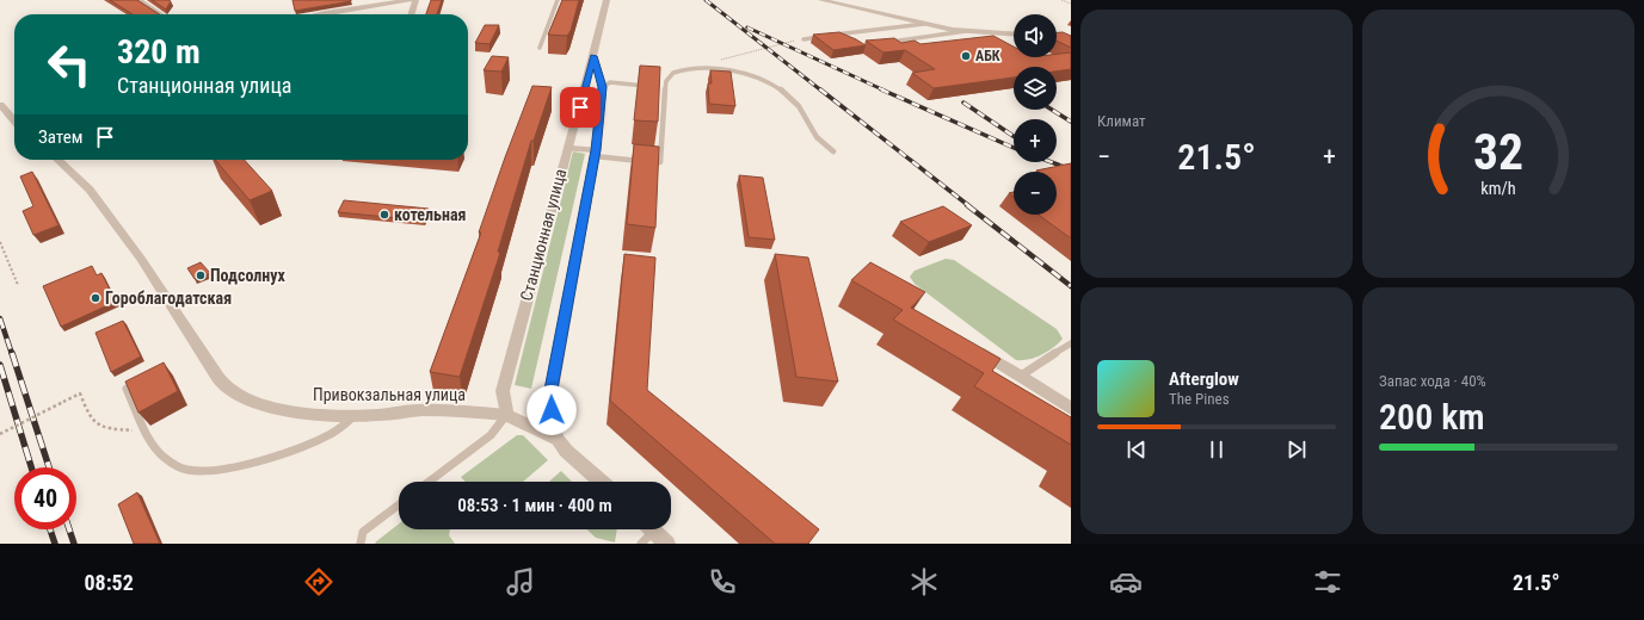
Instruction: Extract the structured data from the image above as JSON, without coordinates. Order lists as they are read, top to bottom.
{
  "streets": {
    "street": ["Станционная улица", "Привокзальная улица"]
  },
  "crossings": [
    ["Станционная улица", "Привокзальная улица"]
  ],
  "places": [
    "АБК",
    "котельная",
    "Подсолнух",
    "Гороблагодатская"
  ],
  "page": {
    "tile": [
      "Климат",
      ["Запас хода · 40%", "200 km"]
    ],
    "map_buttons": ["+", "−"],
    "turn": ["320 m", "Станционная улица"],
    "then": "Затем",
    "heat": ["−", "21.5°", "+"],
    "song": ["Afterglow", "The Pines"],
    "limit": "40",
    "trip": "08:53 · 1 мин · 400 m",
    "tabs": ["08:52", "21.5°"],
    "gauge": ["32", "km/h"]
  }
}
